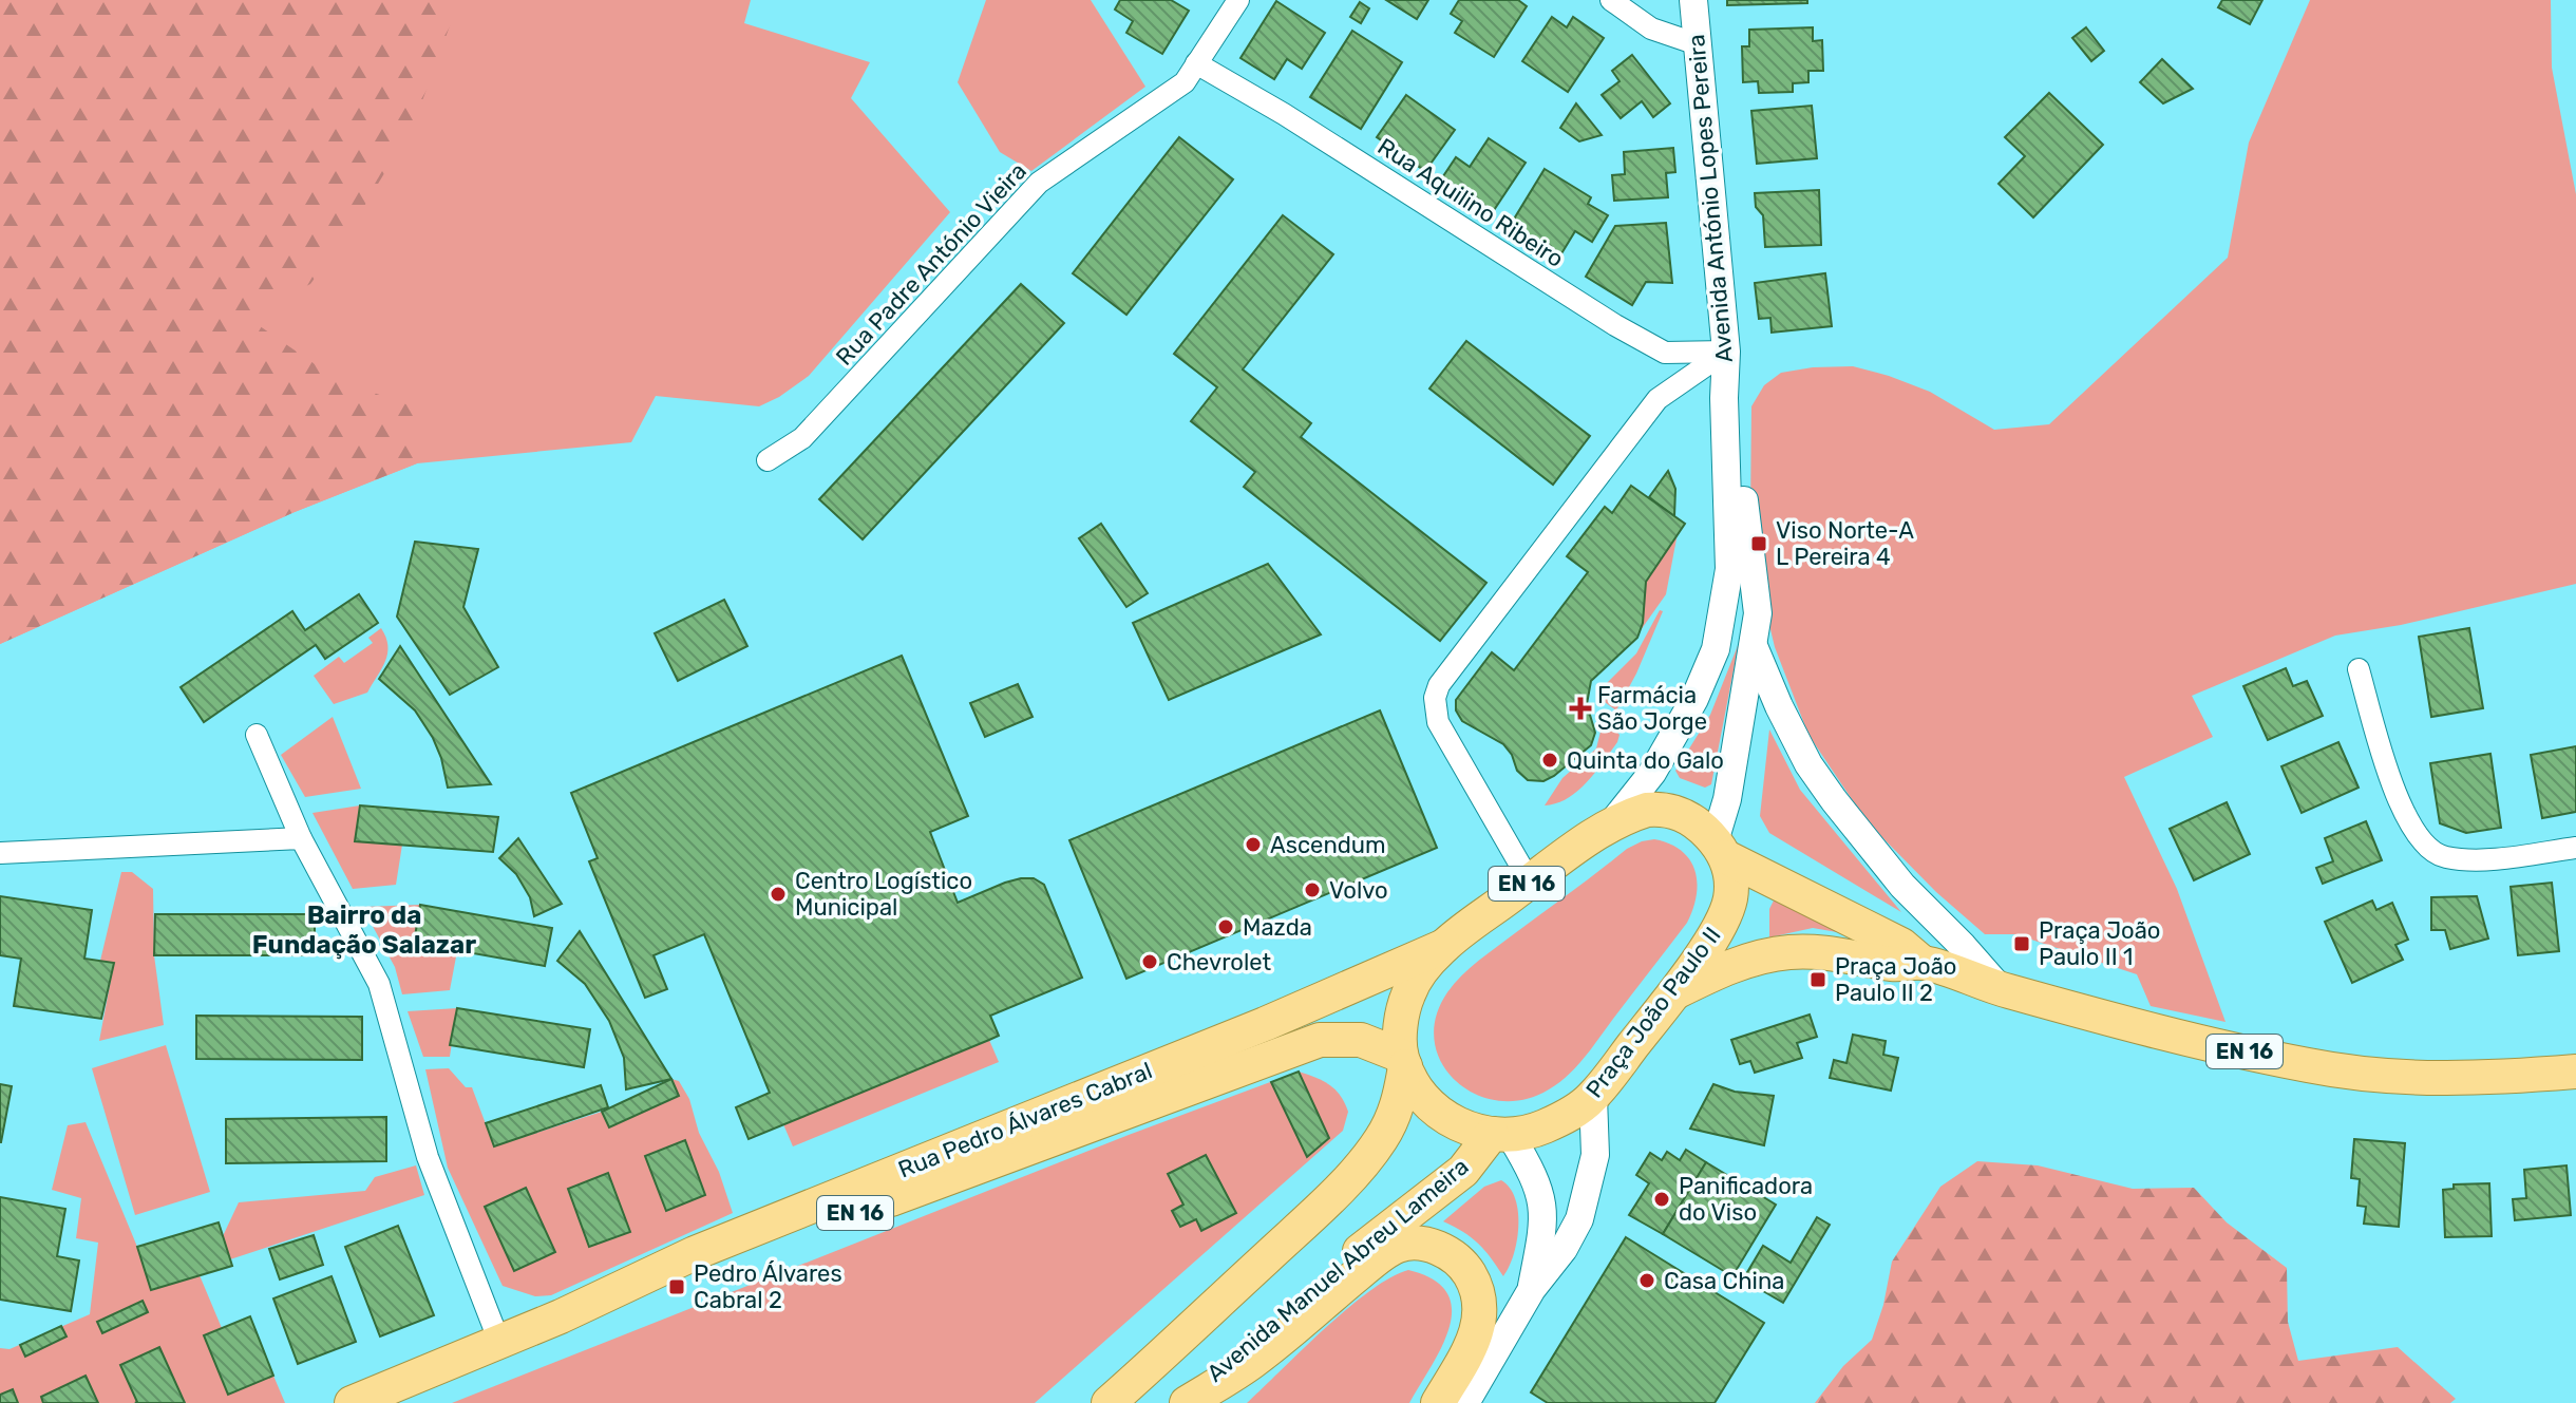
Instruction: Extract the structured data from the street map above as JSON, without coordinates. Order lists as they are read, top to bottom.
{
  "streets": {
    "main road": [
      "EN 16",
      "Praça João Paulo II",
      "Rua Pedro Álvares Cabral",
      "Avenida Manuel Abreu Lameira"
    ],
    "street": ["Avenida António Lopes Pereira", "Rua Aquilino Ribeiro", "Rua Padre António Vieira"]
  },
  "crossings": [
    ["Avenida António Lopes Pereira", "Rua Aquilino Ribeiro"],
    ["Avenida António Lopes Pereira", "EN 16"],
    ["Avenida António Lopes Pereira", "Praça João Paulo II"],
    ["Rua Aquilino Ribeiro", "Rua Padre António Vieira"],
    ["EN 16", "Praça João Paulo II"],
    ["EN 16", "Rua Pedro Álvares Cabral"],
    ["Praça João Paulo II", "Avenida Manuel Abreu Lameira"]
  ],
  "districts": ["Bairro da Fundação Salazar"],
  "places": {
    "transit": [
      "Viso Norte-A L Pereira 4",
      "Praça João Paulo II 1",
      "Praça João Paulo II 2",
      "Pedro Álvares Cabral 2"
    ],
    "health": ["Farmácia São Jorge"],
    "other": [
      "Quinta do Galo",
      "Ascendum",
      "Volvo",
      "Centro Logístico Municipal",
      "Mazda",
      "Chevrolet",
      "Panificadora do Viso",
      "Casa China"
    ]
  }
}
